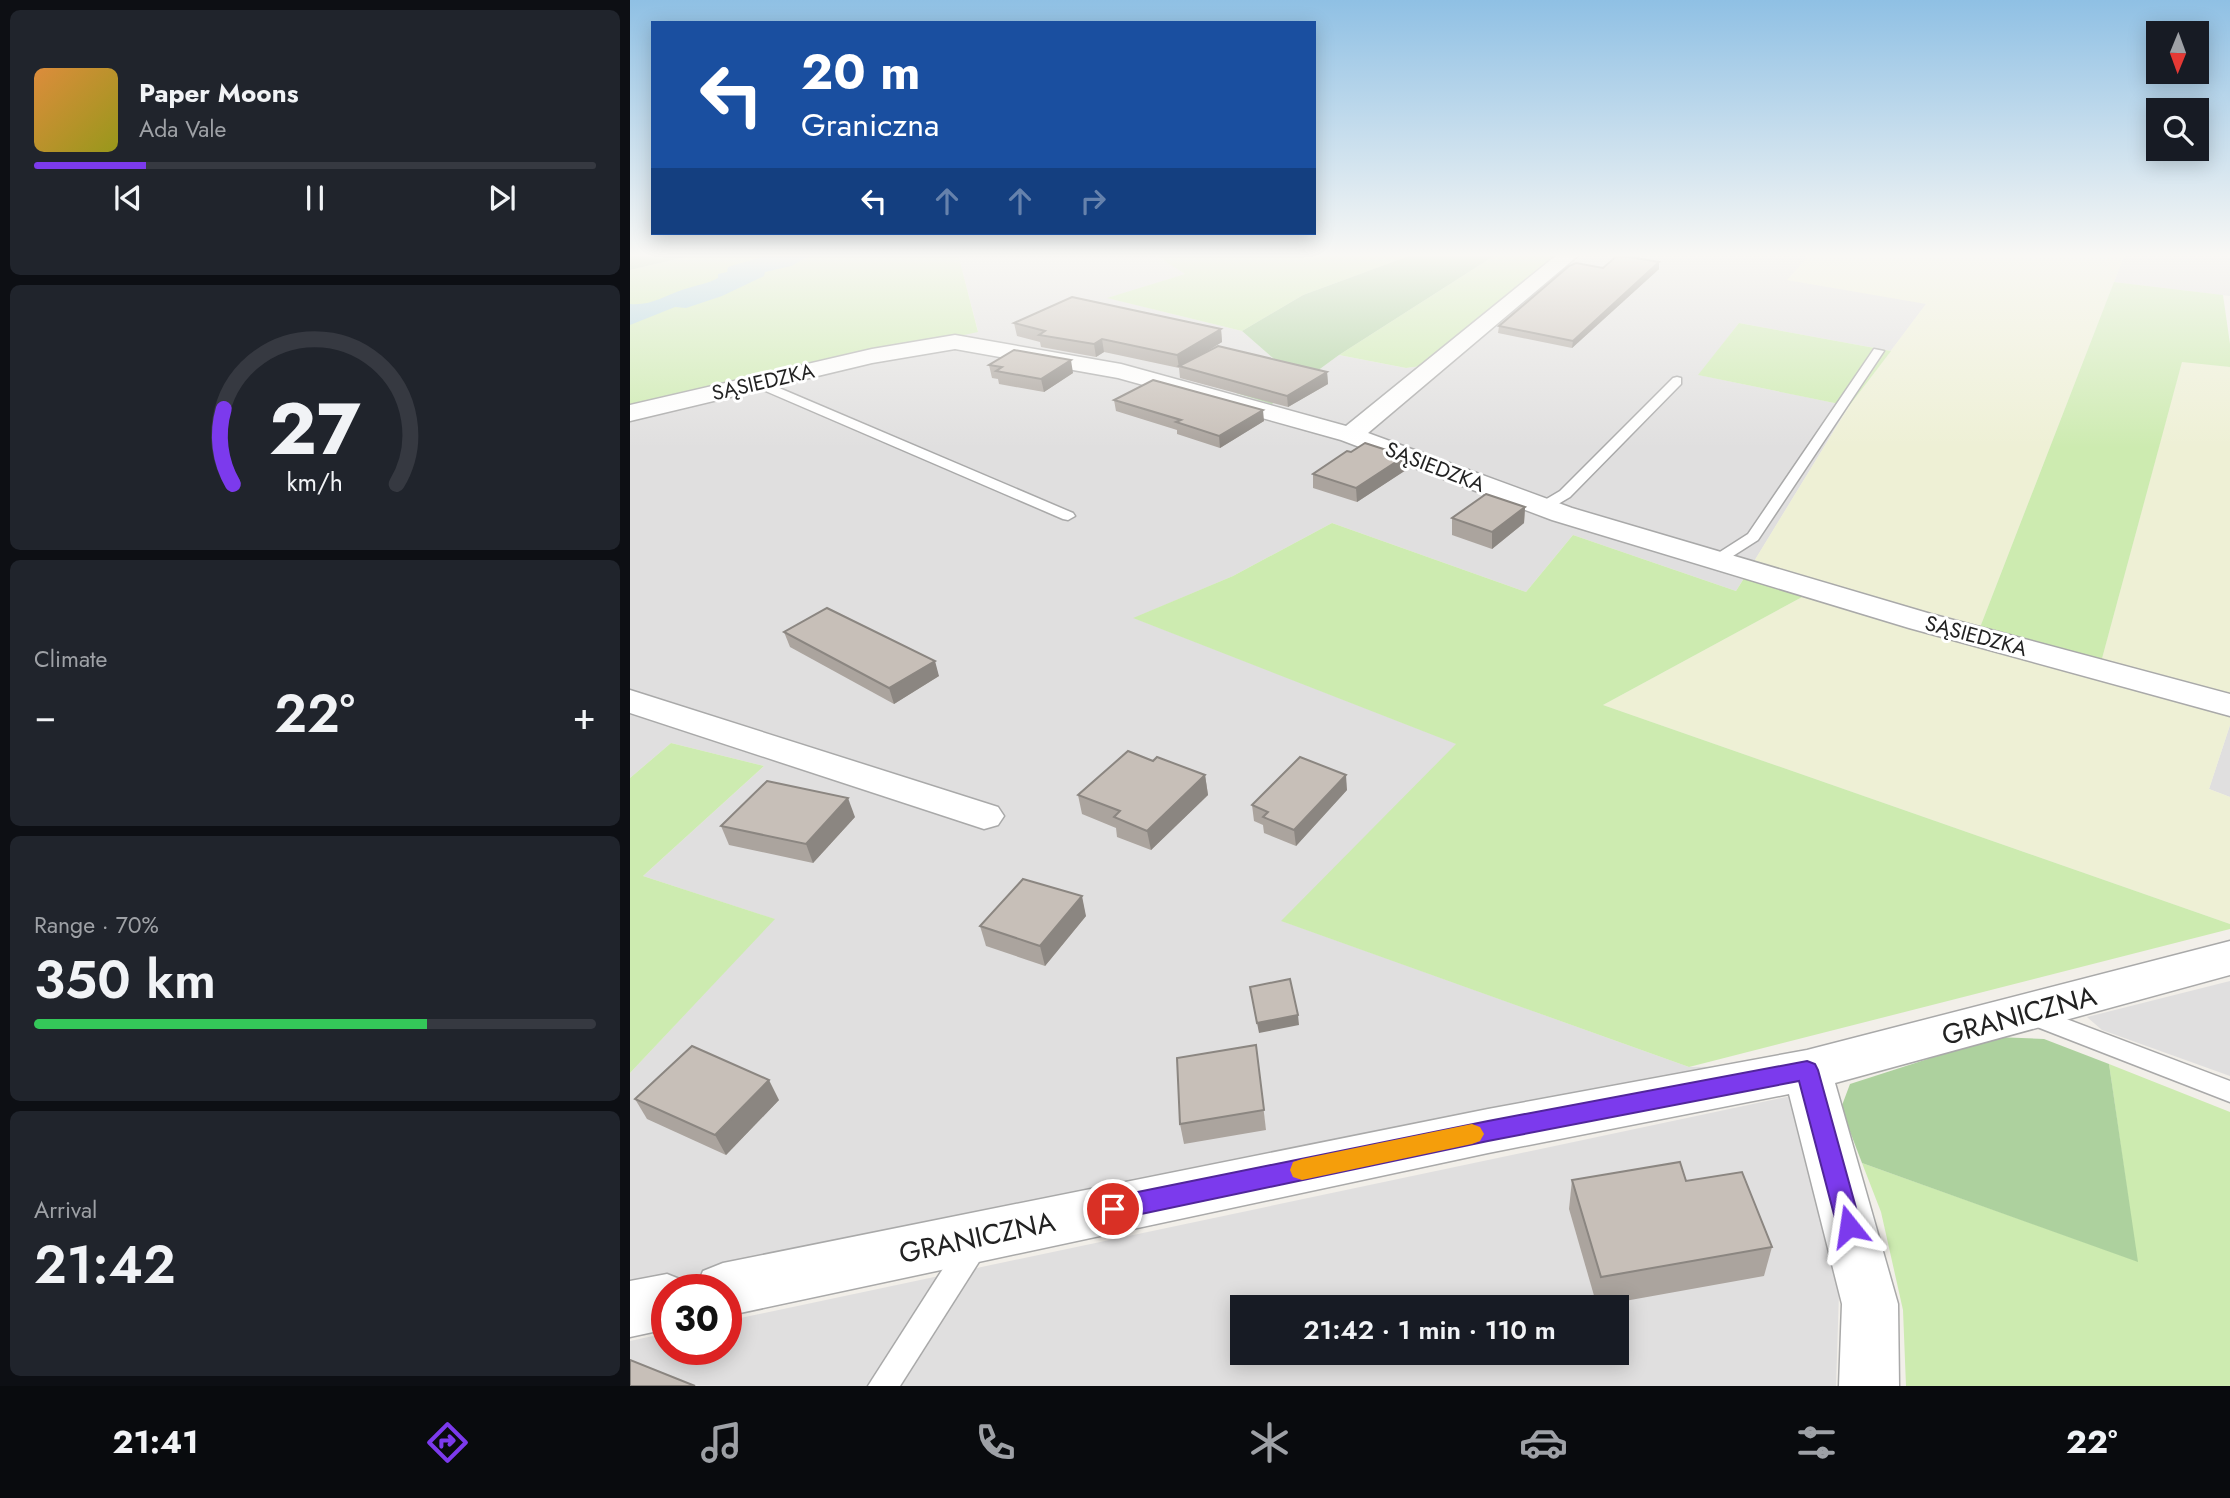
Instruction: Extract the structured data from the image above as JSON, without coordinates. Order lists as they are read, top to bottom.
{
  "streets": {
    "street": ["SĄSIEDZKA", "GRANICZNA"]
  },
  "north": "bottom",
  "page": {
    "turn": ["20 m", "Graniczna"],
    "song": ["Paper Moons", "Ada Vale"],
    "tile": [
      "Climate",
      ["Range · 70%", "350 km"],
      ["Arrival", "21:42"]
    ],
    "heat": ["−", "22°", "+"],
    "limit": "30",
    "trip": "21:42 · 1 min · 110 m",
    "tabs": ["21:41", "22°"],
    "gauge": ["27", "km/h"]
  }
}
